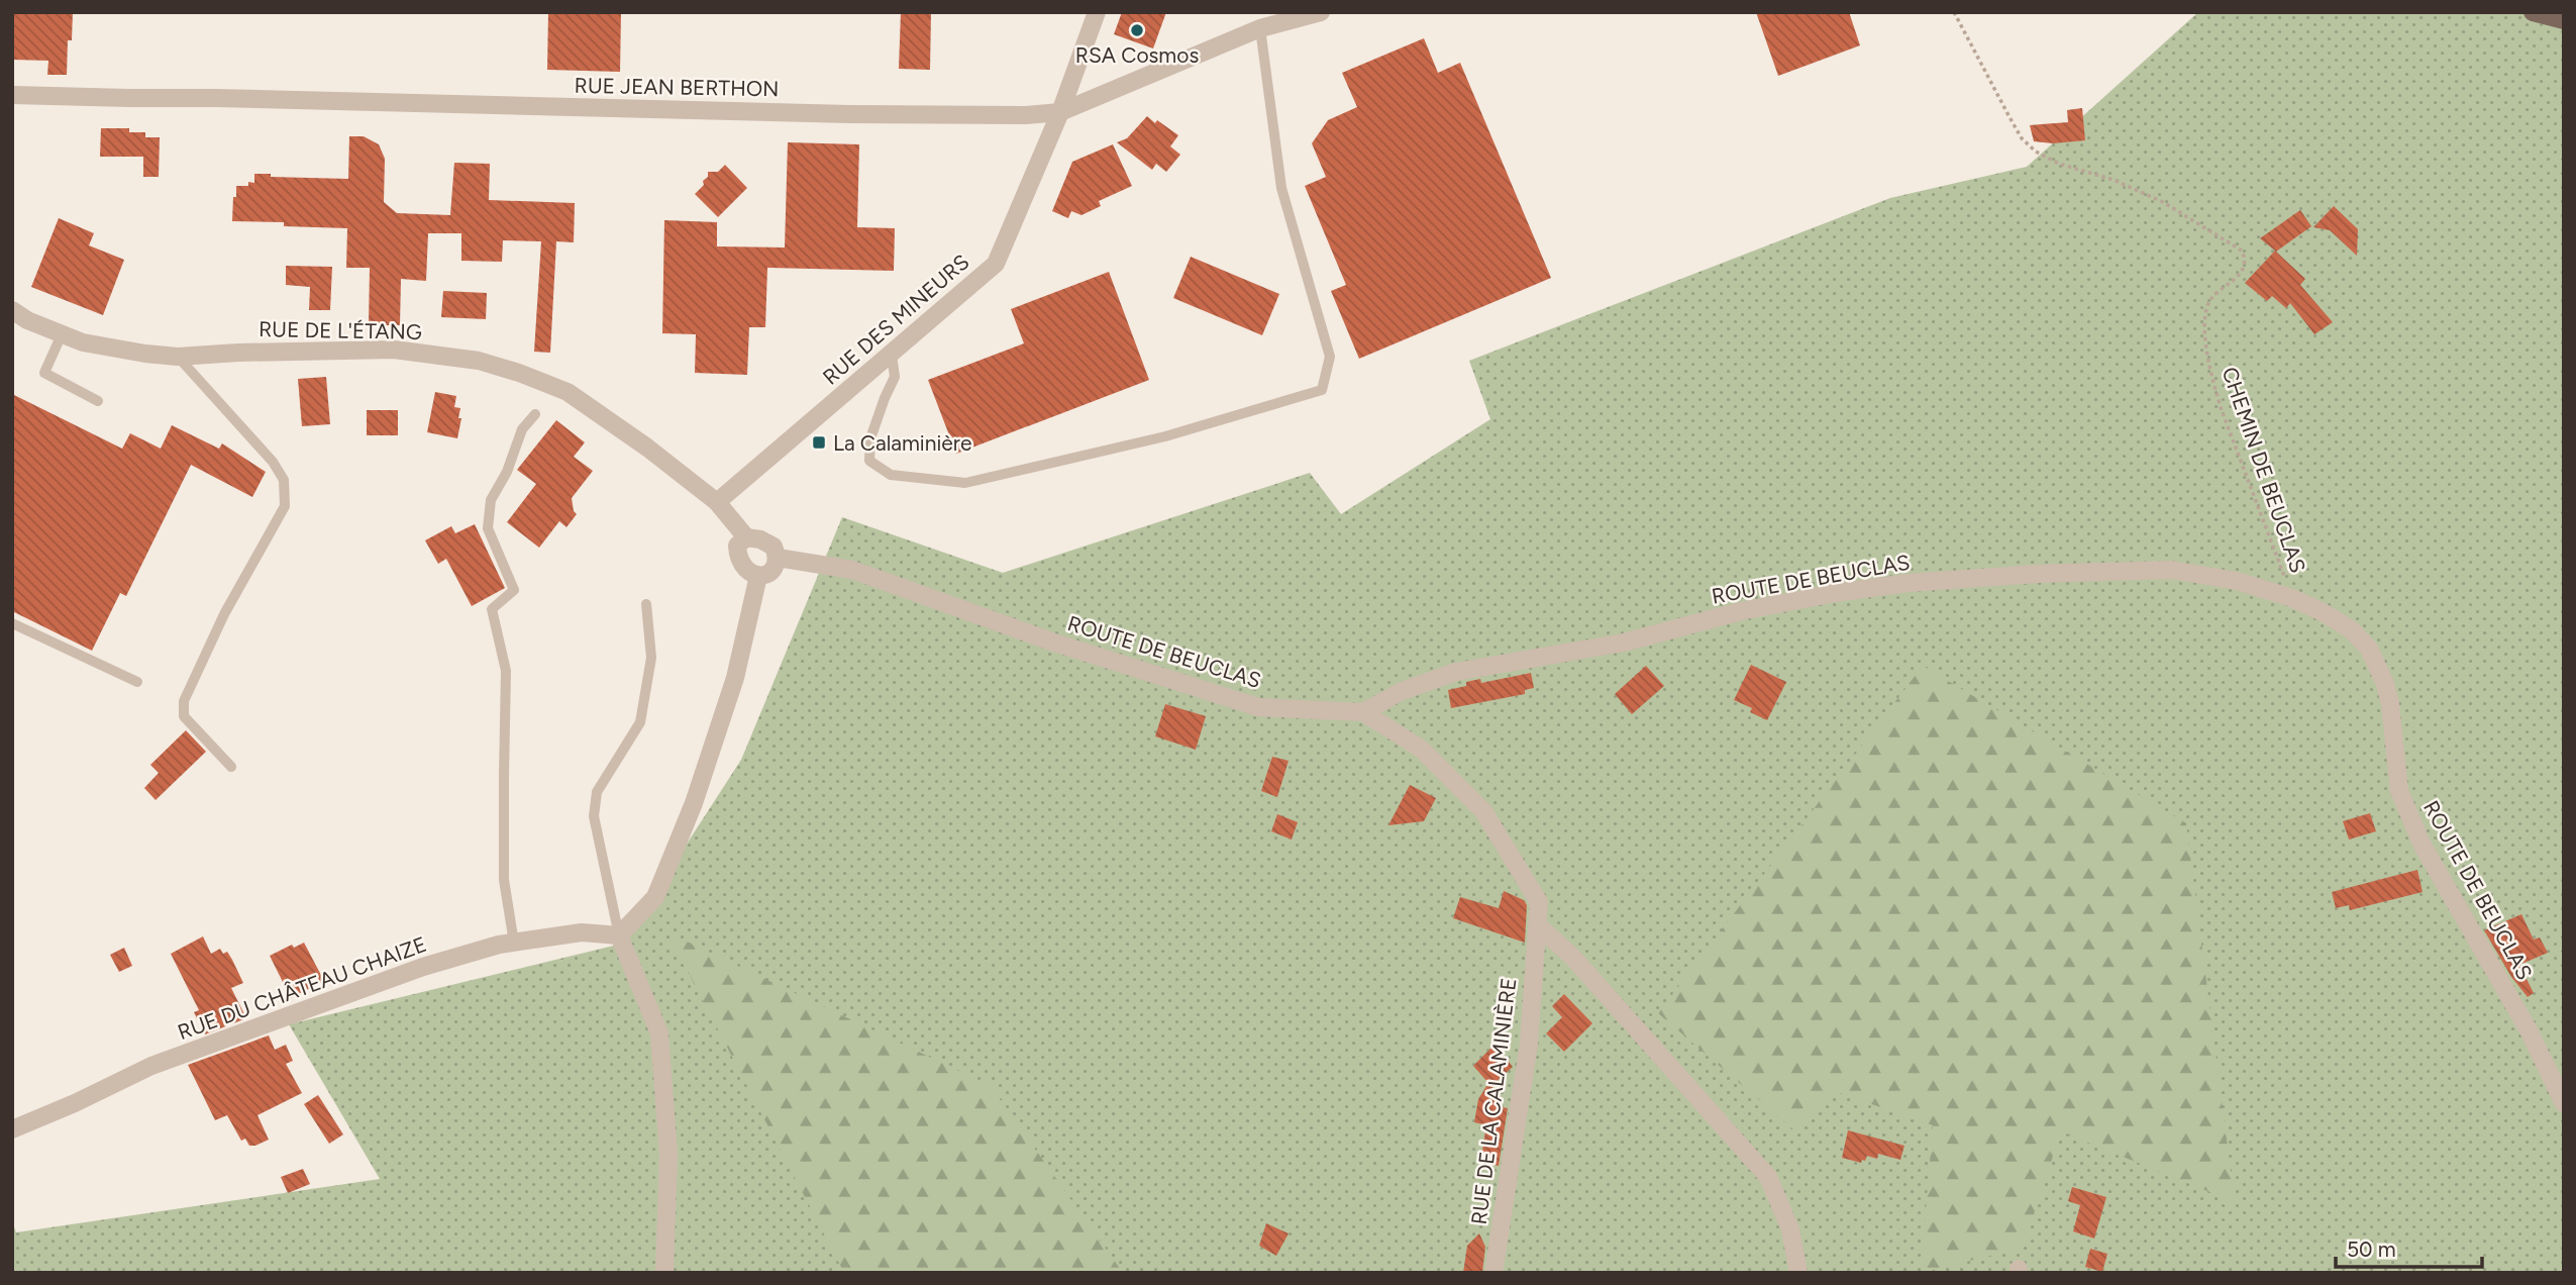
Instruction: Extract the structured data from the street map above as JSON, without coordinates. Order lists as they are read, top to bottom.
{
  "streets": {
    "street": [
      "RUE JEAN BERTHON",
      "RUE DES MINEURS",
      "RUE DE L'ÉTANG",
      "ROUTE DE BEUCLAS",
      "RUE DU CHÂTEAU CHAIZE",
      "RUE DE LA CALAMINIÈRE"
    ],
    "path": ["CHEMIN DE BEUCLAS"]
  },
  "crossings": [
    ["RUE JEAN BERTHON", "RUE DES MINEURS"],
    ["RUE DES MINEURS", "RUE DE L'ÉTANG"],
    ["RUE DE L'ÉTANG", "ROUTE DE BEUCLAS"],
    ["CHEMIN DE BEUCLAS", "ROUTE DE BEUCLAS"],
    ["ROUTE DE BEUCLAS", "RUE DE LA CALAMINIÈRE"]
  ],
  "places": {
    "other": ["RSA Cosmos"],
    "transit": ["La Calaminière"]
  },
  "scale_bar": "50 m"
}
